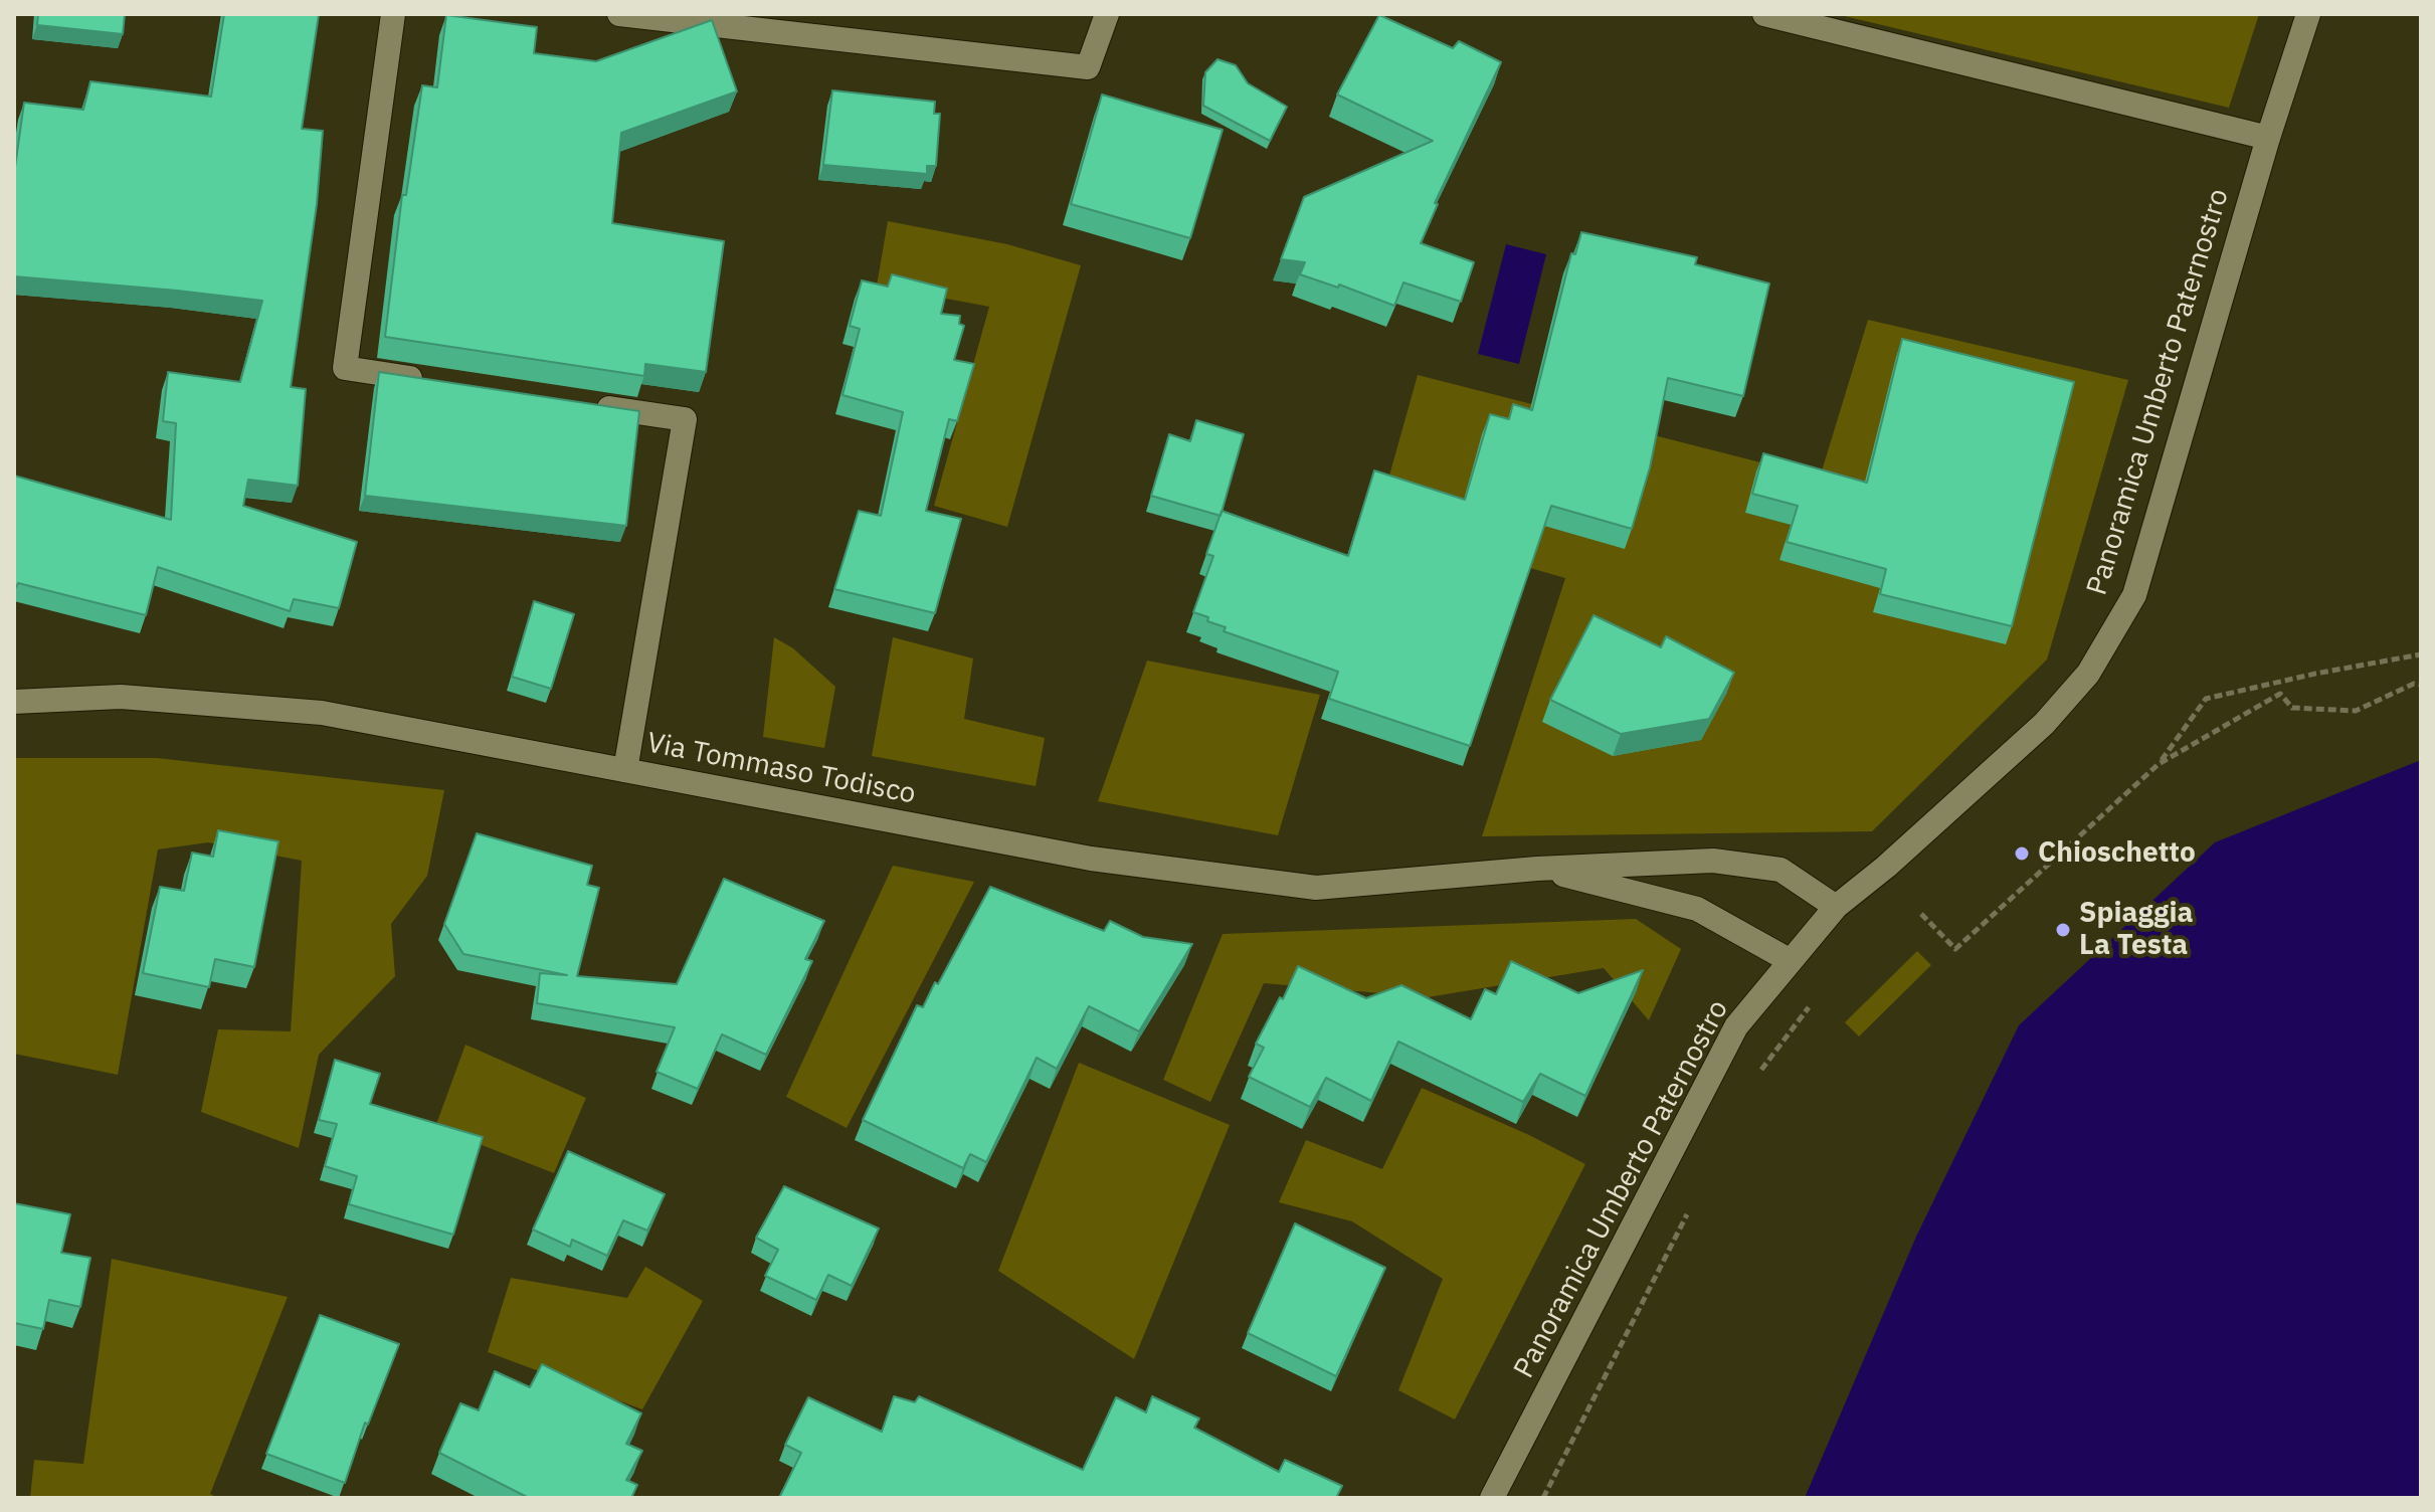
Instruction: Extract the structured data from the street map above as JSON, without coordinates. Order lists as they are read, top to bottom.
{
  "streets": {
    "street": ["Panoramica Umberto Paternostro", "Via Tommaso Todisco"]
  },
  "crossings": [
    ["Panoramica Umberto Paternostro", "Via Tommaso Todisco"]
  ],
  "places": ["Chioschetto", "Spiaggia La Testa"]
}
